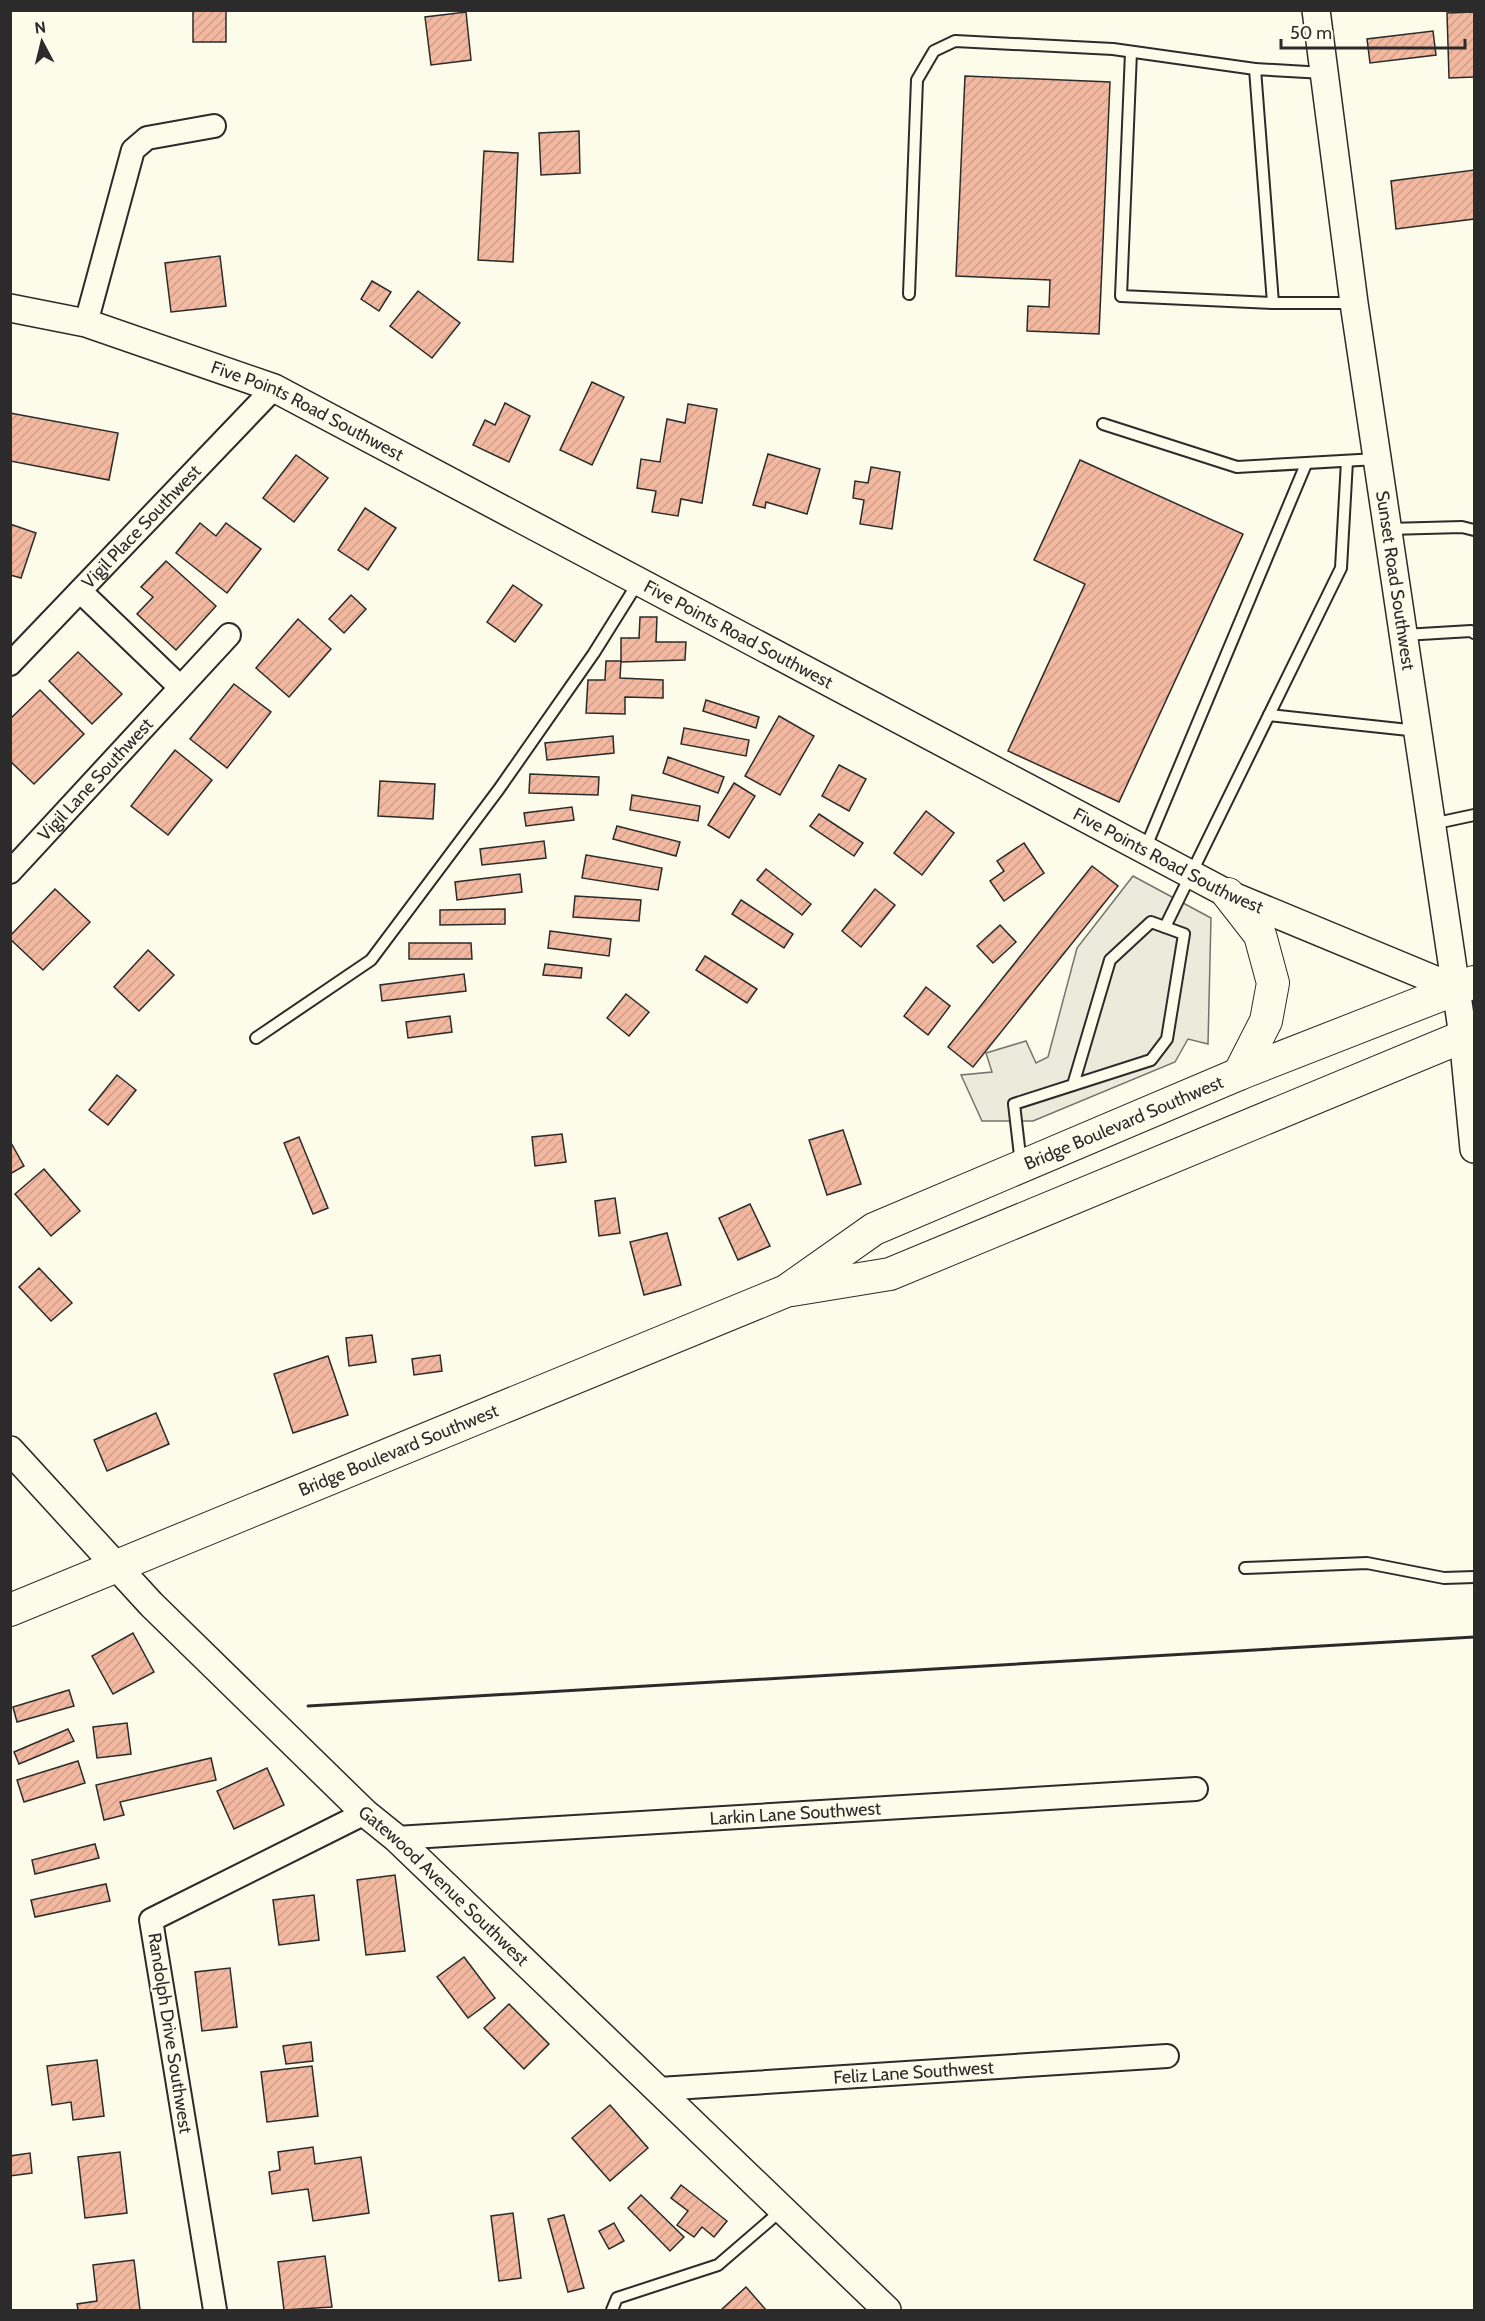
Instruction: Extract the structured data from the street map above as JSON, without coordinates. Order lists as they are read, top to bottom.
{
  "streets": {
    "main road": ["Bridge Boulevard Southwest"],
    "street": [
      "Five Points Road Southwest",
      "Vigil Place Southwest",
      "Sunset Road Southwest",
      "Vigil Lane Southwest",
      "Larkin Lane Southwest",
      "Gatewood Avenue Southwest",
      "Randolph Drive Southwest",
      "Feliz Lane Southwest"
    ]
  },
  "crossings": [
    ["Five Points Road Southwest", "Vigil Place Southwest"],
    ["Five Points Road Southwest", "Sunset Road Southwest"],
    ["Five Points Road Southwest", "Bridge Boulevard Southwest"],
    ["Sunset Road Southwest", "Bridge Boulevard Southwest"],
    ["Bridge Boulevard Southwest", "Gatewood Avenue Southwest"],
    ["Larkin Lane Southwest", "Gatewood Avenue Southwest"],
    ["Gatewood Avenue Southwest", "Randolph Drive Southwest"],
    ["Gatewood Avenue Southwest", "Feliz Lane Southwest"]
  ],
  "scale_bar": "50 m",
  "north": "top"
}
